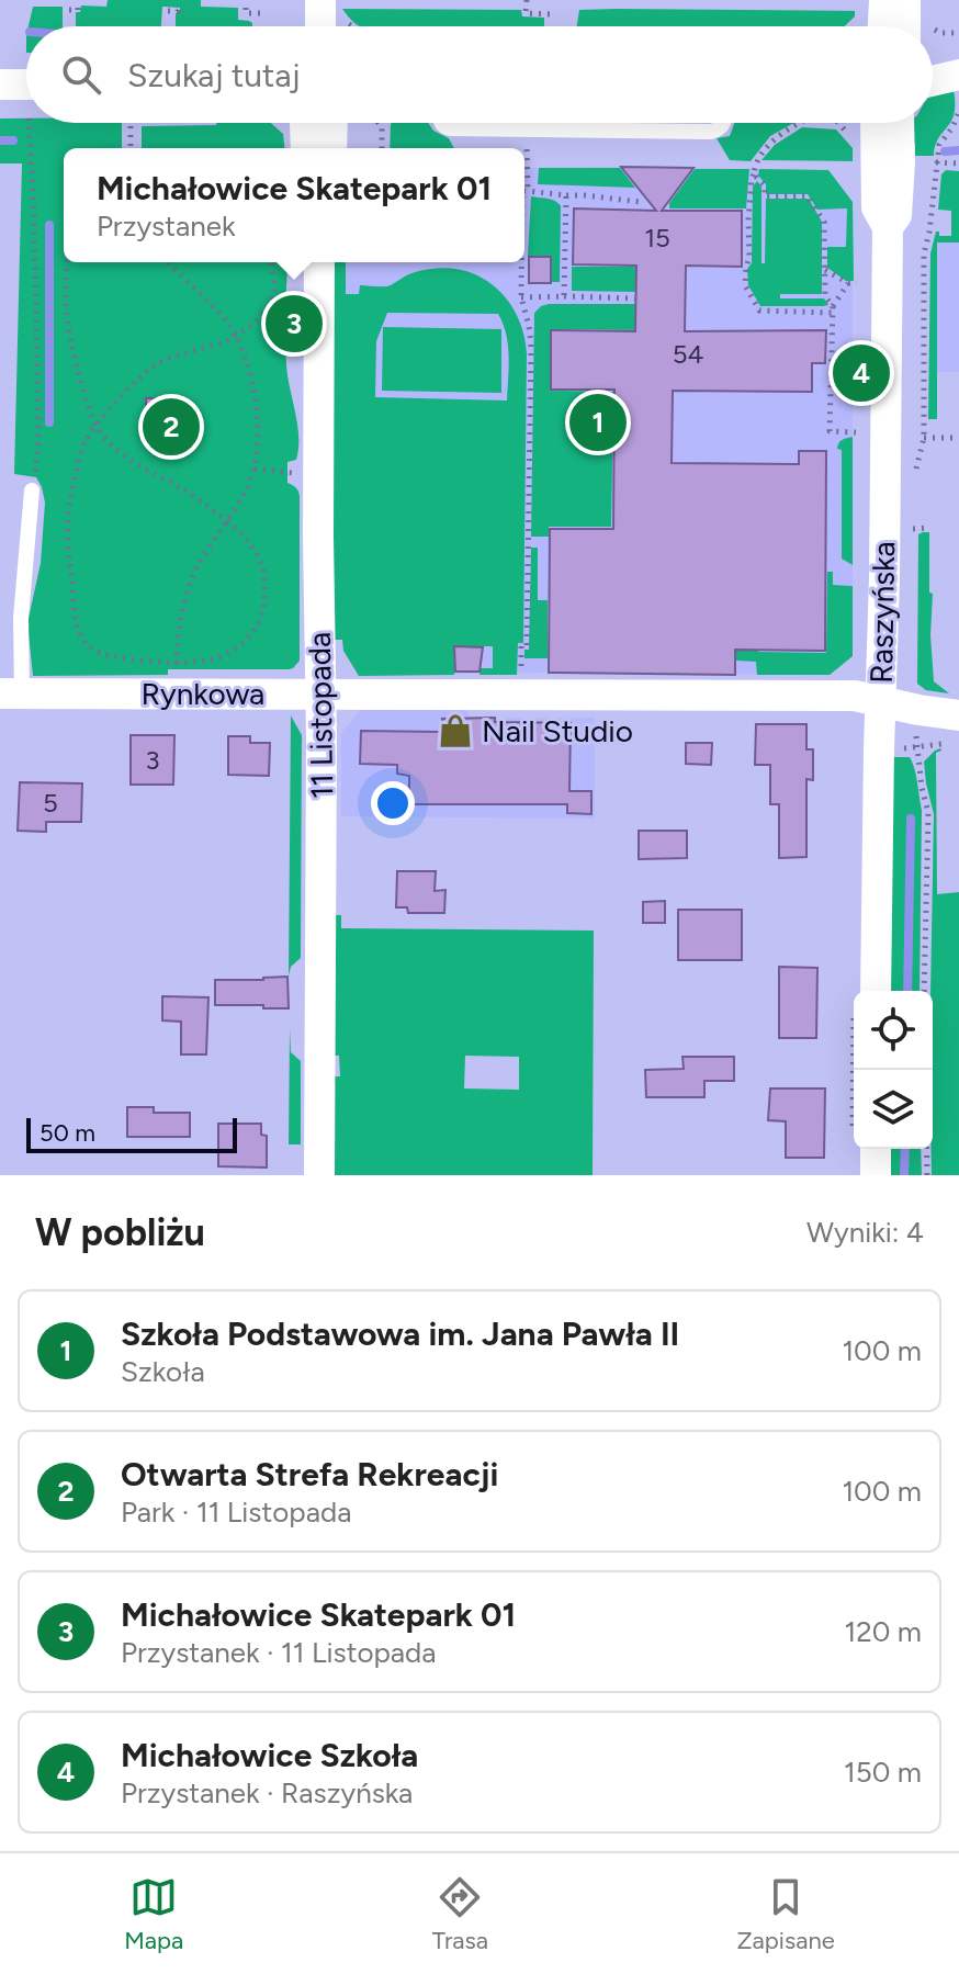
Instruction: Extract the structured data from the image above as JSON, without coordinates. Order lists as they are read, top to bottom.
{
  "streets": {
    "street": ["Raszyńska", "Rynkowa", "11 Listopada"]
  },
  "crossings": [
    ["Raszyńska", "Rynkowa"],
    ["Rynkowa", "11 Listopada"]
  ],
  "places": {
    "shop": ["Nail Studio"]
  },
  "house_numbers": [
    "15",
    "54",
    "3",
    "5"
  ],
  "scale_bar": "50 m",
  "page": {
    "search": "Szukaj tutaj",
    "popup": ["Michałowice Skatepark 01", "Przystanek"],
    "pins": [
      "3",
      "4",
      "1",
      "2"
    ],
    "scale": "50 m",
    "heading": ["W pobliżu", "Wyniki: 4"],
    "list": [
      {
        "mark": "1",
        "name": "Szkoła Podstawowa im. Jana Pawła II",
        "note": "Szkoła",
        "value": "100 m"
      },
      {
        "mark": "2",
        "name": "Otwarta Strefa Rekreacji",
        "note": "Park · 11 Listopada",
        "value": "100 m"
      },
      {
        "mark": "3",
        "name": "Michałowice Skatepark 01",
        "note": "Przystanek · 11 Listopada",
        "value": "120 m"
      },
      {
        "mark": "4",
        "name": "Michałowice Szkoła",
        "note": "Przystanek · Raszyńska",
        "value": "150 m"
      }
    ],
    "nav": ["Mapa", "Trasa", "Zapisane"]
  }
}
